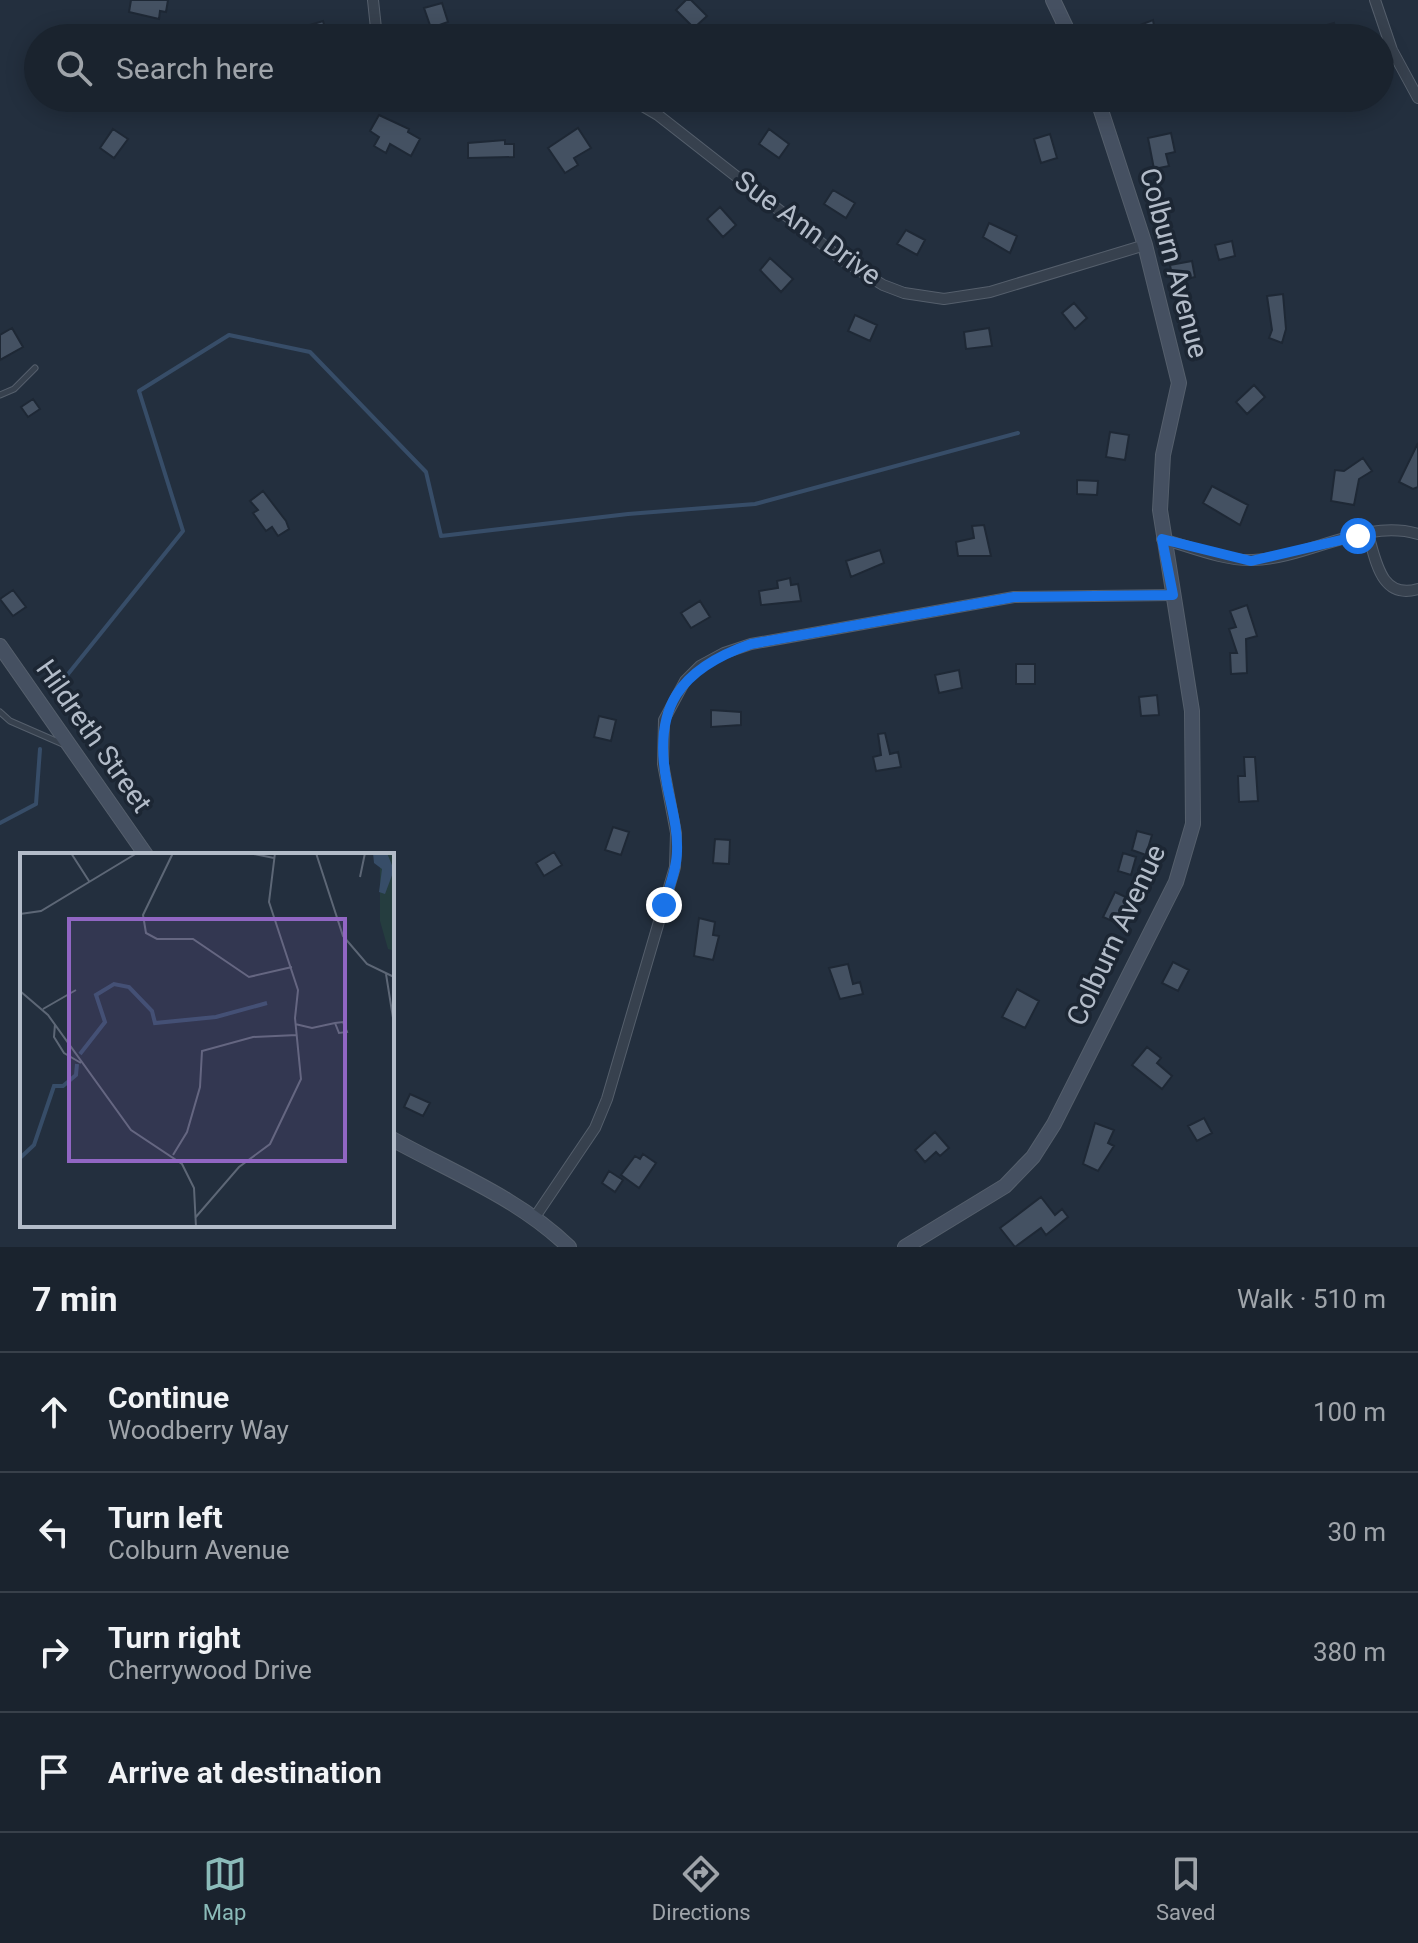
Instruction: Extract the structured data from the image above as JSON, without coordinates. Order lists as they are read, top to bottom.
{
  "streets": {
    "street": ["Sue Ann Drive", "Colburn Avenue", "Hildreth Street"]
  },
  "crossings": [
    ["Sue Ann Drive", "Colburn Avenue"]
  ],
  "page": {
    "search": "Search here",
    "heading": ["7 min", "Walk · 510 m"],
    "list": [
      ["Continue", "Woodberry Way", "100 m"],
      ["Turn left", "Colburn Avenue", "30 m"],
      ["Turn right", "Cherrywood Drive", "380 m"],
      "Arrive at destination"
    ],
    "nav": ["Map", "Directions", "Saved"]
  }
}
